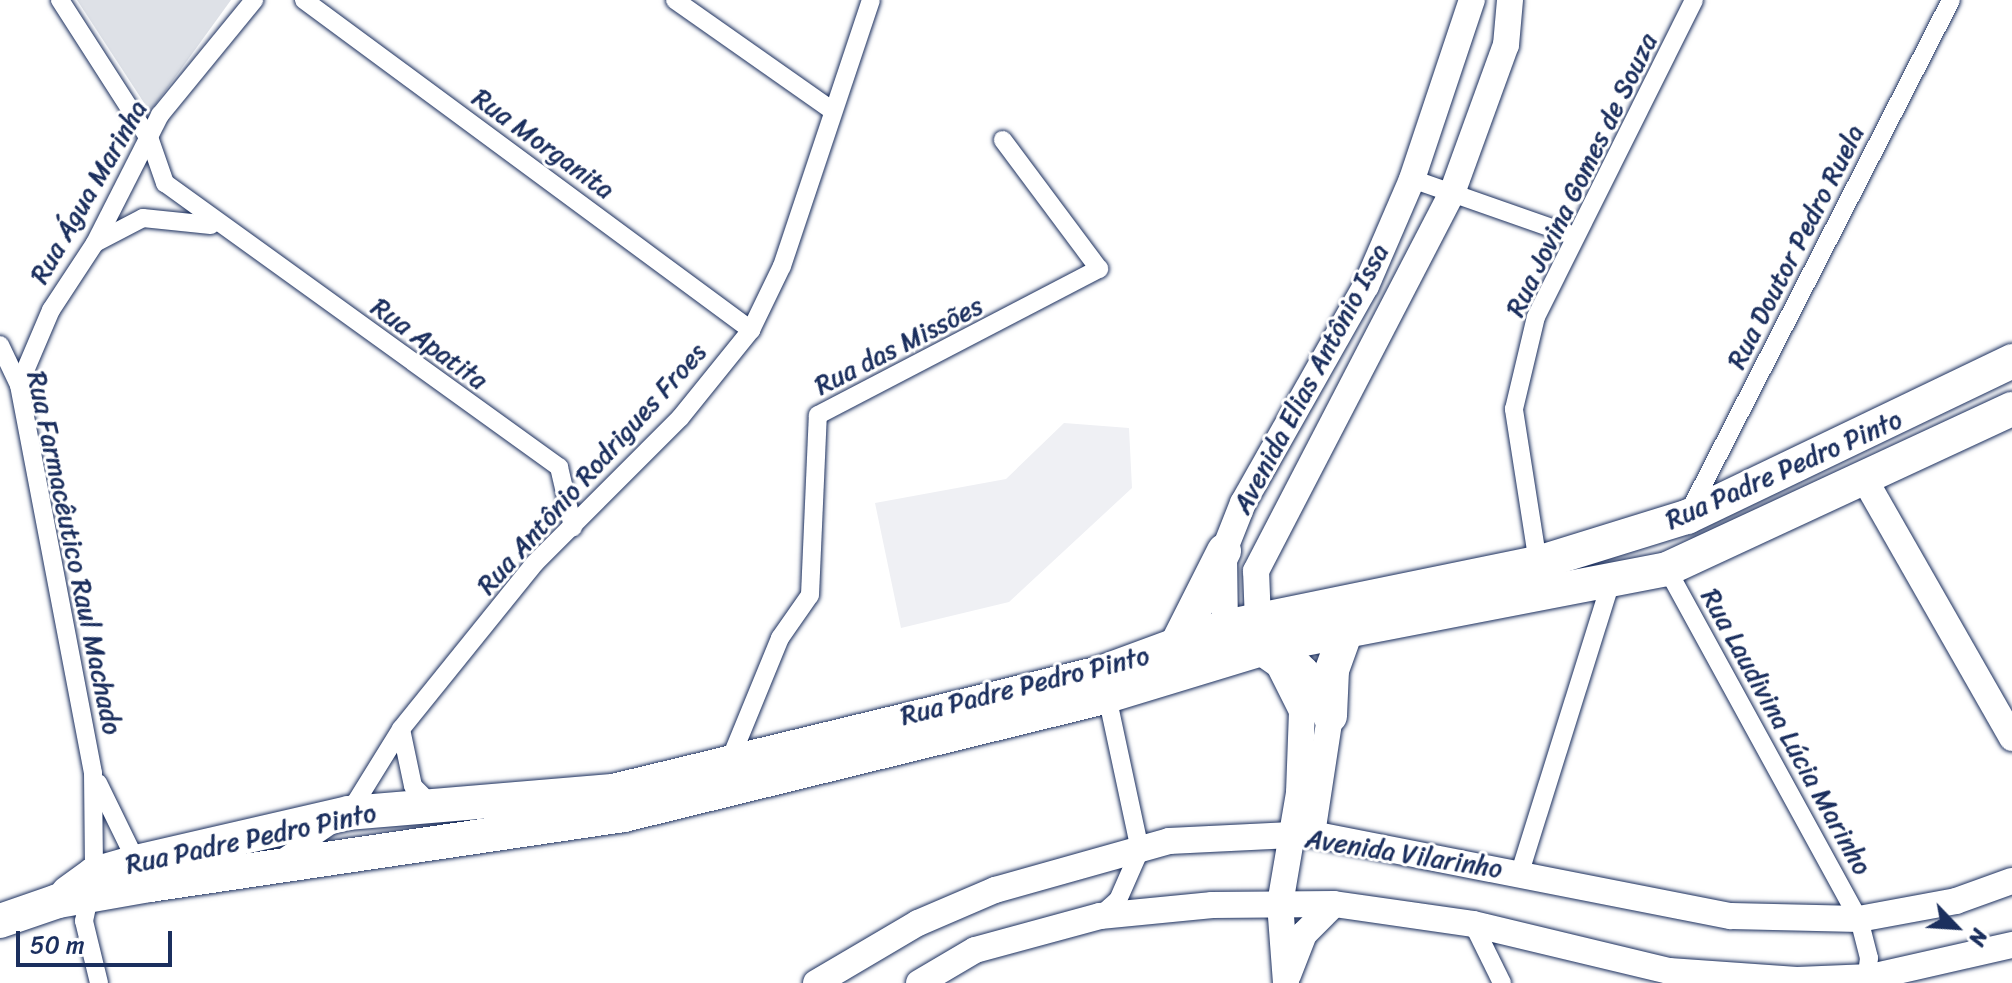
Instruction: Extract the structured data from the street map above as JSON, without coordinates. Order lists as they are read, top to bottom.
{
  "streets": {
    "highway": ["Rua Padre Pedro Pinto"],
    "main road": ["Avenida Elias Antônio Issa", "Avenida Vilarinho"],
    "street": [
      "Rua Morganita",
      "Rua Jovina Gomes de Souza",
      "Rua Água Marinha",
      "Rua Doutor Pedro Ruela",
      "Rua Apatita",
      "Rua das Missões",
      "Rua Antônio Rodrigues Froes",
      "Rua Farmacêutico Raul Machado",
      "Rua Laudivina Lúcia Marinho"
    ]
  },
  "crossings": [
    ["Rua Morganita", "Rua Antônio Rodrigues Froes"],
    ["Rua Jovina Gomes de Souza", "Rua Padre Pedro Pinto"],
    ["Rua Água Marinha", "Rua Apatita"],
    ["Rua Água Marinha", "Rua Farmacêutico Raul Machado"],
    ["Rua Doutor Pedro Ruela", "Rua Padre Pedro Pinto"],
    ["Rua Apatita", "Rua Antônio Rodrigues Froes"],
    ["Rua das Missões", "Rua Padre Pedro Pinto"],
    ["Avenida Elias Antônio Issa", "Rua Padre Pedro Pinto"],
    ["Rua Antônio Rodrigues Froes", "Rua Padre Pedro Pinto"],
    ["Rua Padre Pedro Pinto", "Rua Farmacêutico Raul Machado"],
    ["Rua Padre Pedro Pinto", "Rua Laudivina Lúcia Marinho"],
    ["Rua Laudivina Lúcia Marinho", "Avenida Vilarinho"]
  ],
  "scale_bar": "50 m",
  "north": "bottom right"
}
